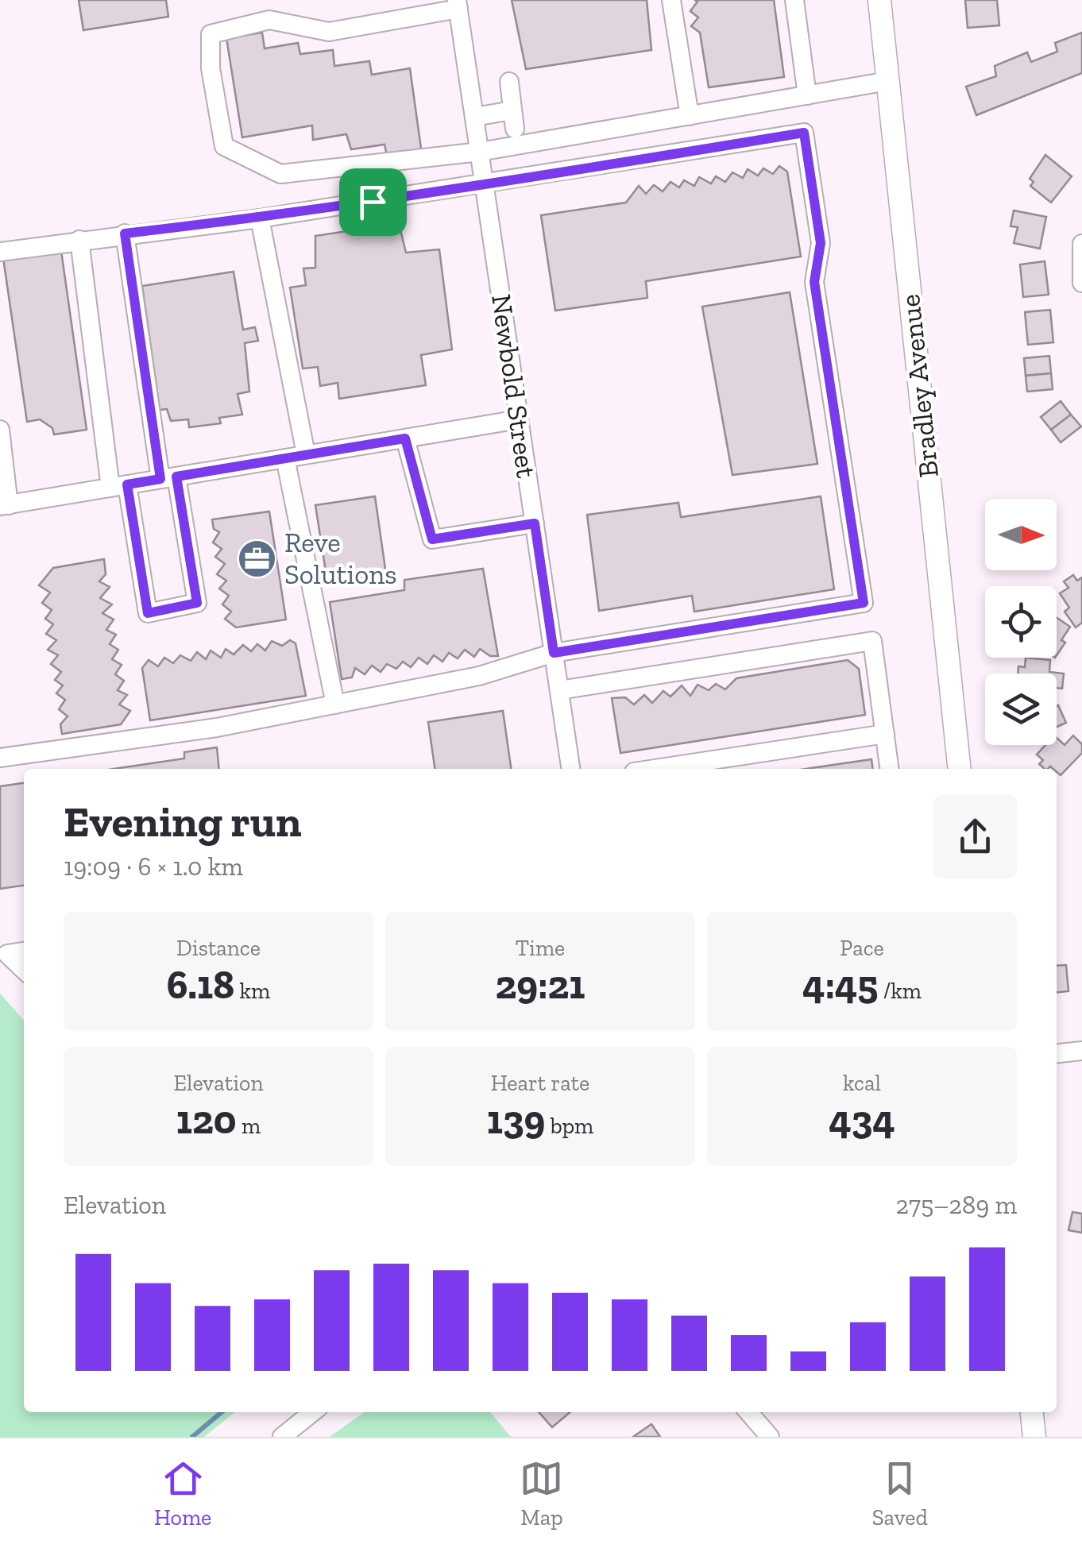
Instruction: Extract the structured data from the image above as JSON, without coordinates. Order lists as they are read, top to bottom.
{
  "streets": {
    "main road": ["Bradley Avenue"],
    "street": ["Newbold Street"]
  },
  "places": {
    "office": ["Reve Solutions"]
  },
  "north": "right",
  "page": {
    "heading": ["Evening run", "19:09 · 6 × 1.0 km"],
    "stats": [
      ["Distance", "6.18 km"],
      ["Time", "29:21"],
      ["Pace", "4:45 /km"],
      ["Elevation", "120 m"],
      ["Heart rate", "139 bpm"],
      ["kcal", "434"]
    ],
    "chart": ["Elevation", "275–289 m"],
    "tabs": ["Home", "Map", "Saved"]
  }
}
